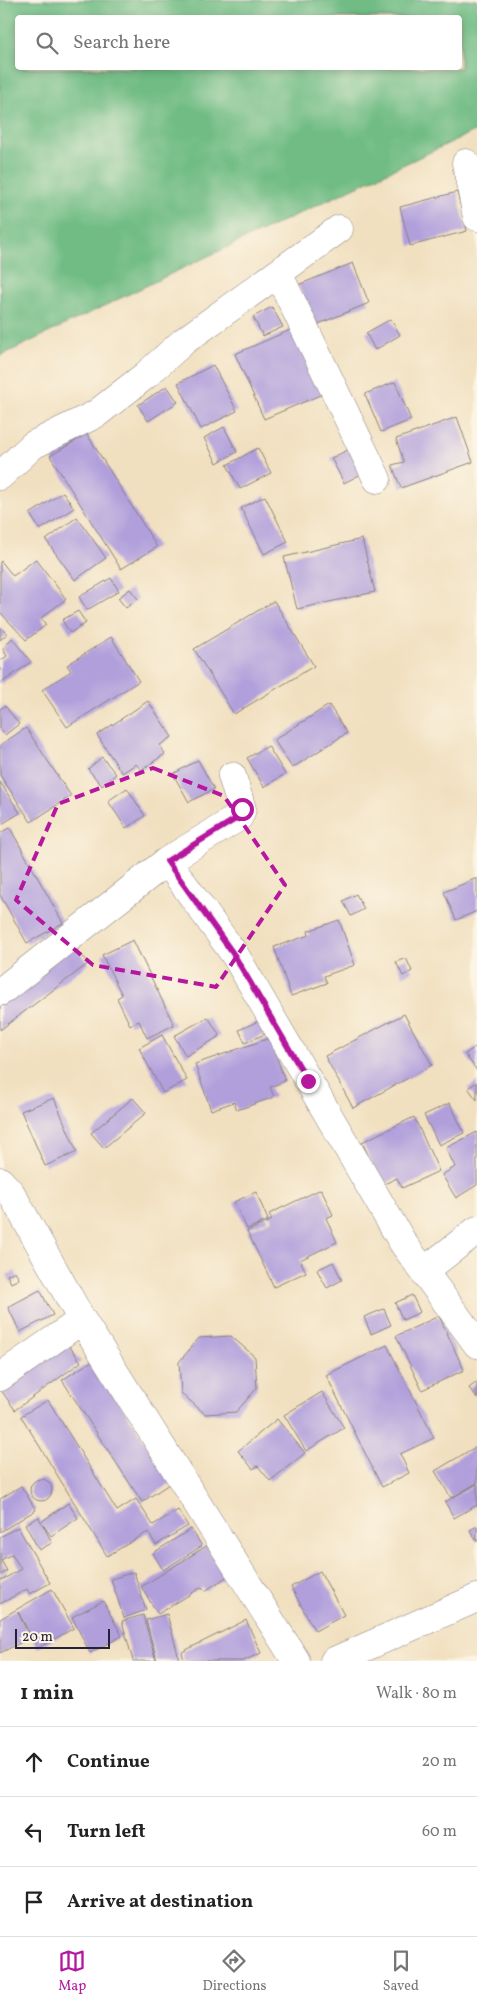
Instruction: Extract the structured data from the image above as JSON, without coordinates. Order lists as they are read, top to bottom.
{
  "scale_bar": "20 m",
  "page": {
    "search": "Search here",
    "scale": "20 m",
    "heading": ["1 min", "Walk · 80 m"],
    "list": [
      ["Continue", "20 m"],
      ["Turn left", "60 m"],
      "Arrive at destination"
    ],
    "nav": ["Map", "Directions", "Saved"]
  }
}
